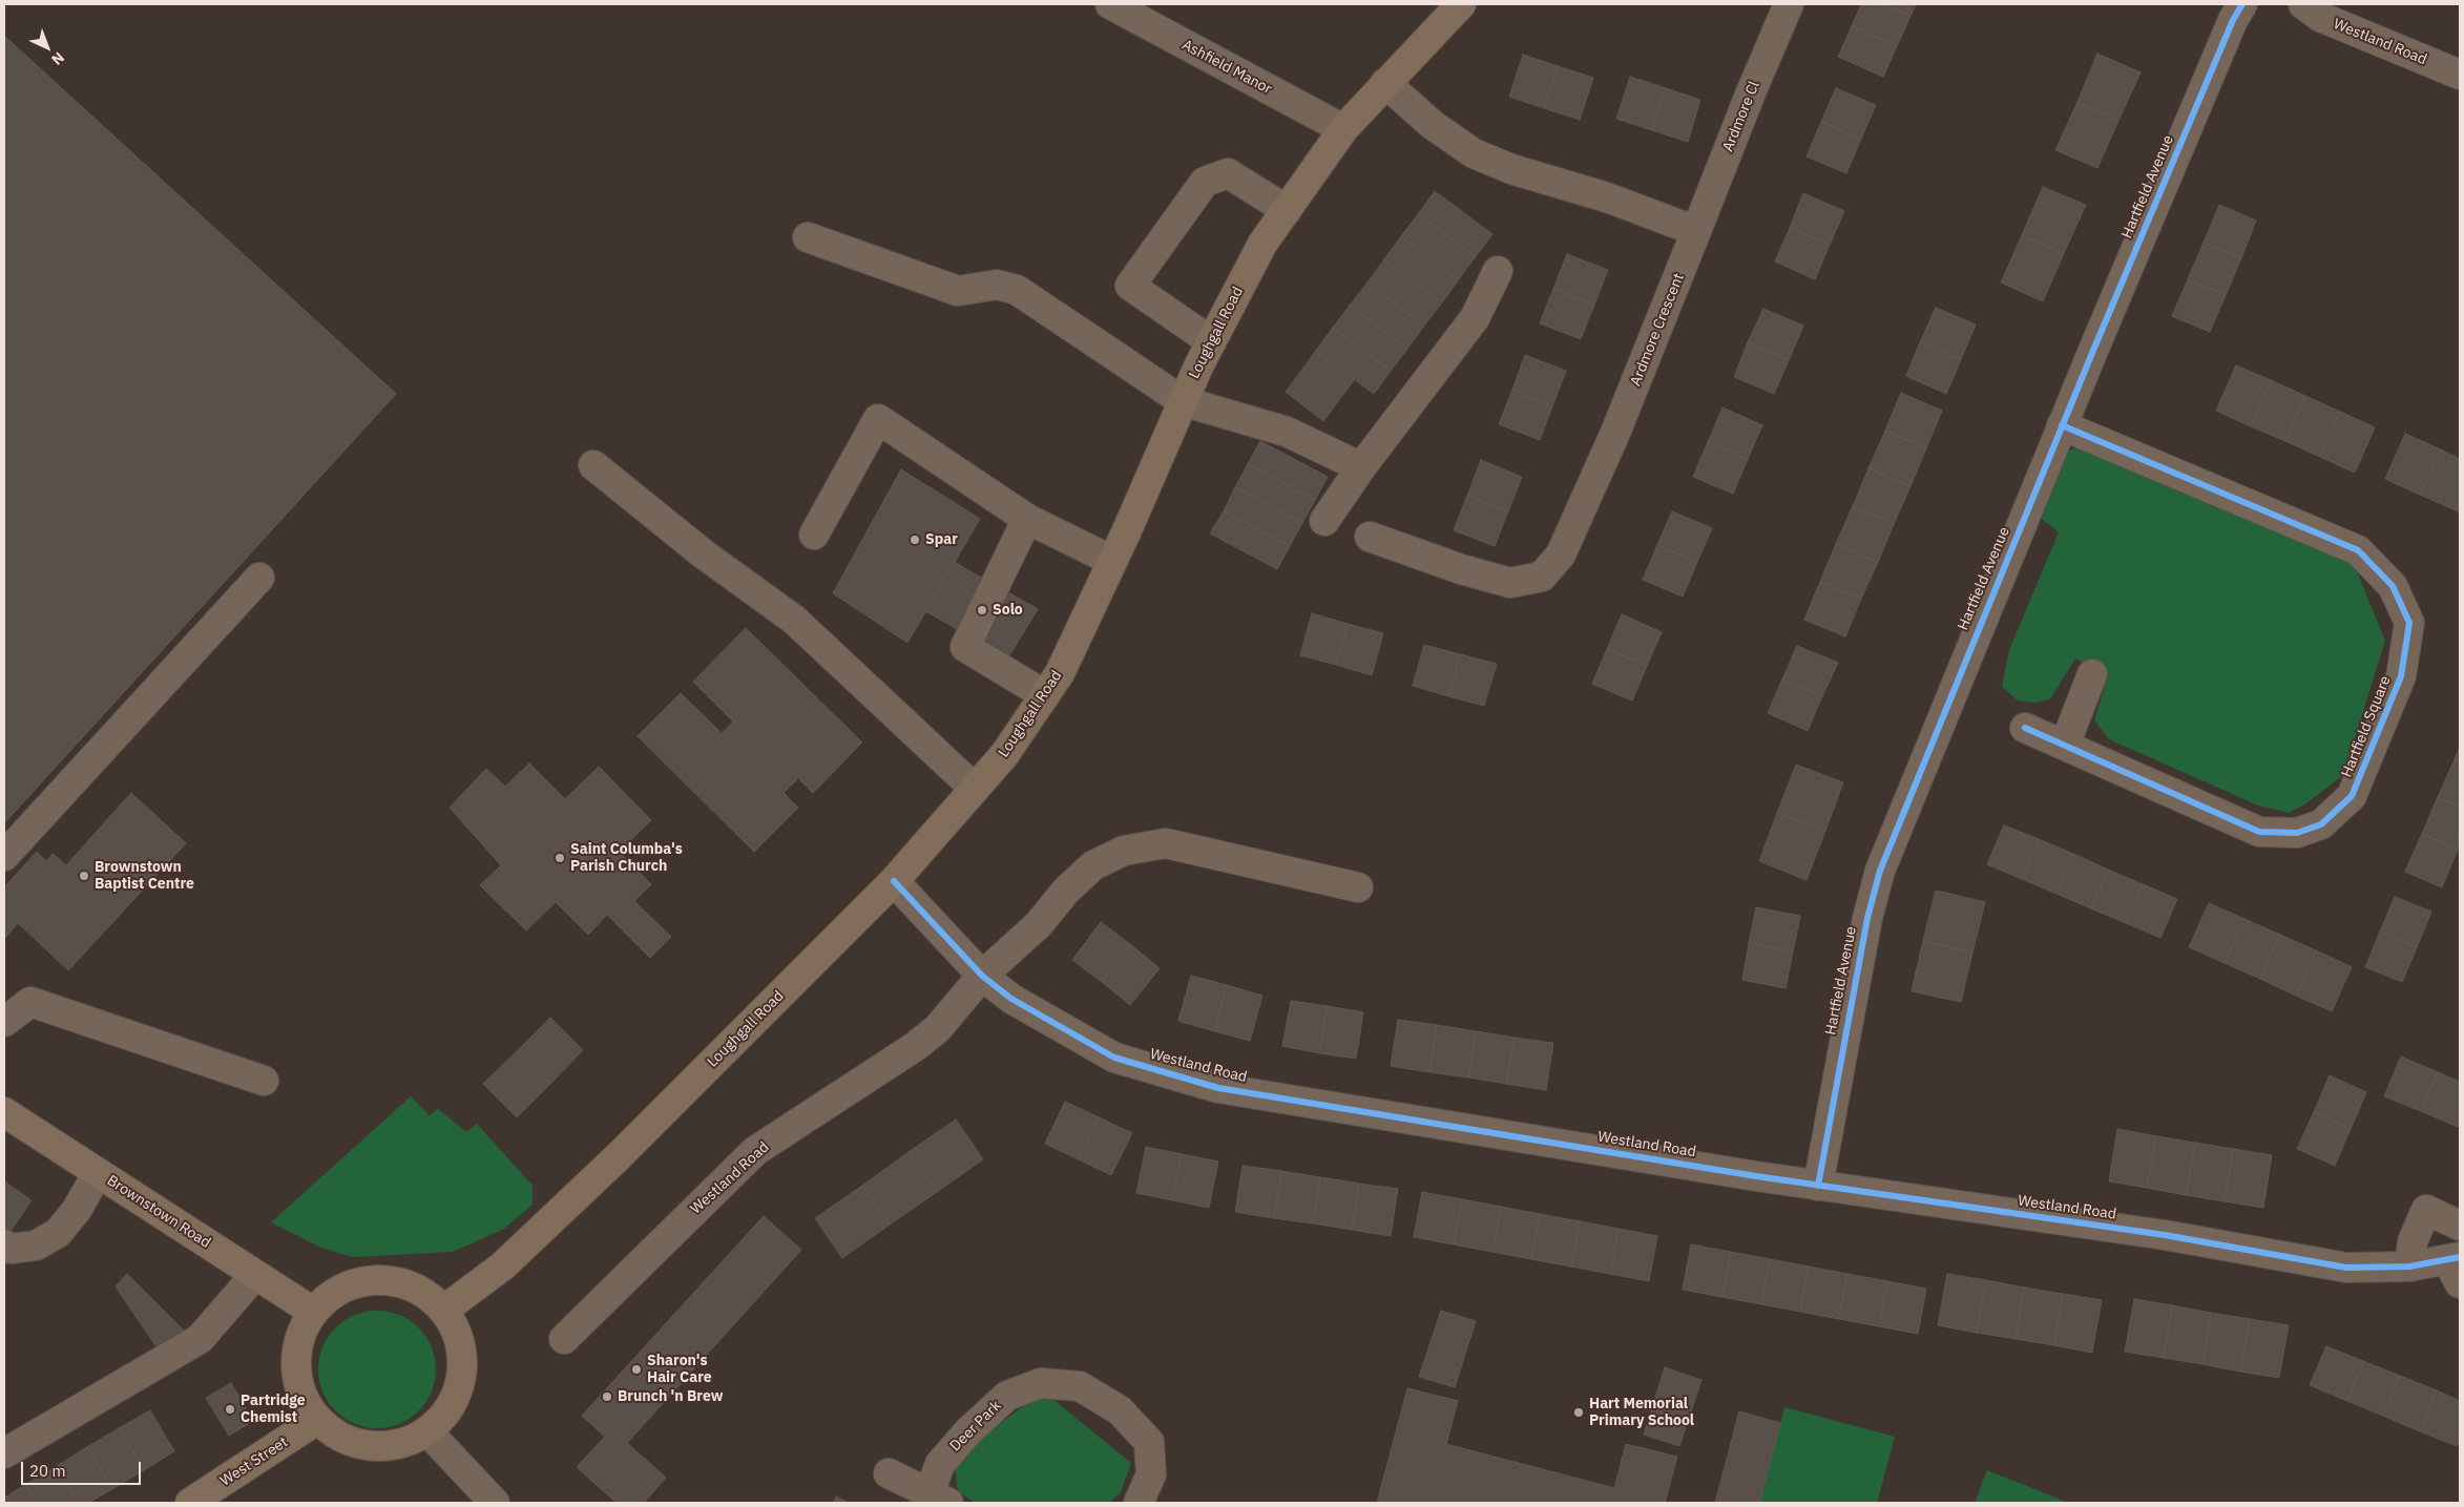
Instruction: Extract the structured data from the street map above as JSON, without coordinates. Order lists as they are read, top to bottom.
{
  "streets": {
    "main road": ["Loughgall Road", "Brownstown Road", "West Street"],
    "street": [
      "Westland Road",
      "Ashfield Manor",
      "Ardmore Cl",
      "Hartfield Avenue",
      "Ardmore Crescent",
      "Hartfield Square",
      "Deer Park"
    ]
  },
  "crossings": [
    ["Westland Road", "Hartfield Avenue"],
    ["Westland Road", "Loughgall Road"],
    ["Ashfield Manor", "Loughgall Road"],
    ["Ardmore Cl", "Ardmore Crescent"],
    ["Hartfield Avenue", "Hartfield Square"],
    ["Loughgall Road", "Brownstown Road"],
    ["Loughgall Road", "West Street"],
    ["Brownstown Road", "West Street"]
  ],
  "places": [
    "Spar",
    "Solo",
    "Saint Columba's Parish Church",
    "Brownstown Baptist Centre",
    "Sharon's Hair Care",
    "Brunch 'n Brew",
    "Partridge Chemist",
    "Hart Memorial Primary School"
  ],
  "scale_bar": "20 m",
  "north": "bottom right"
}
